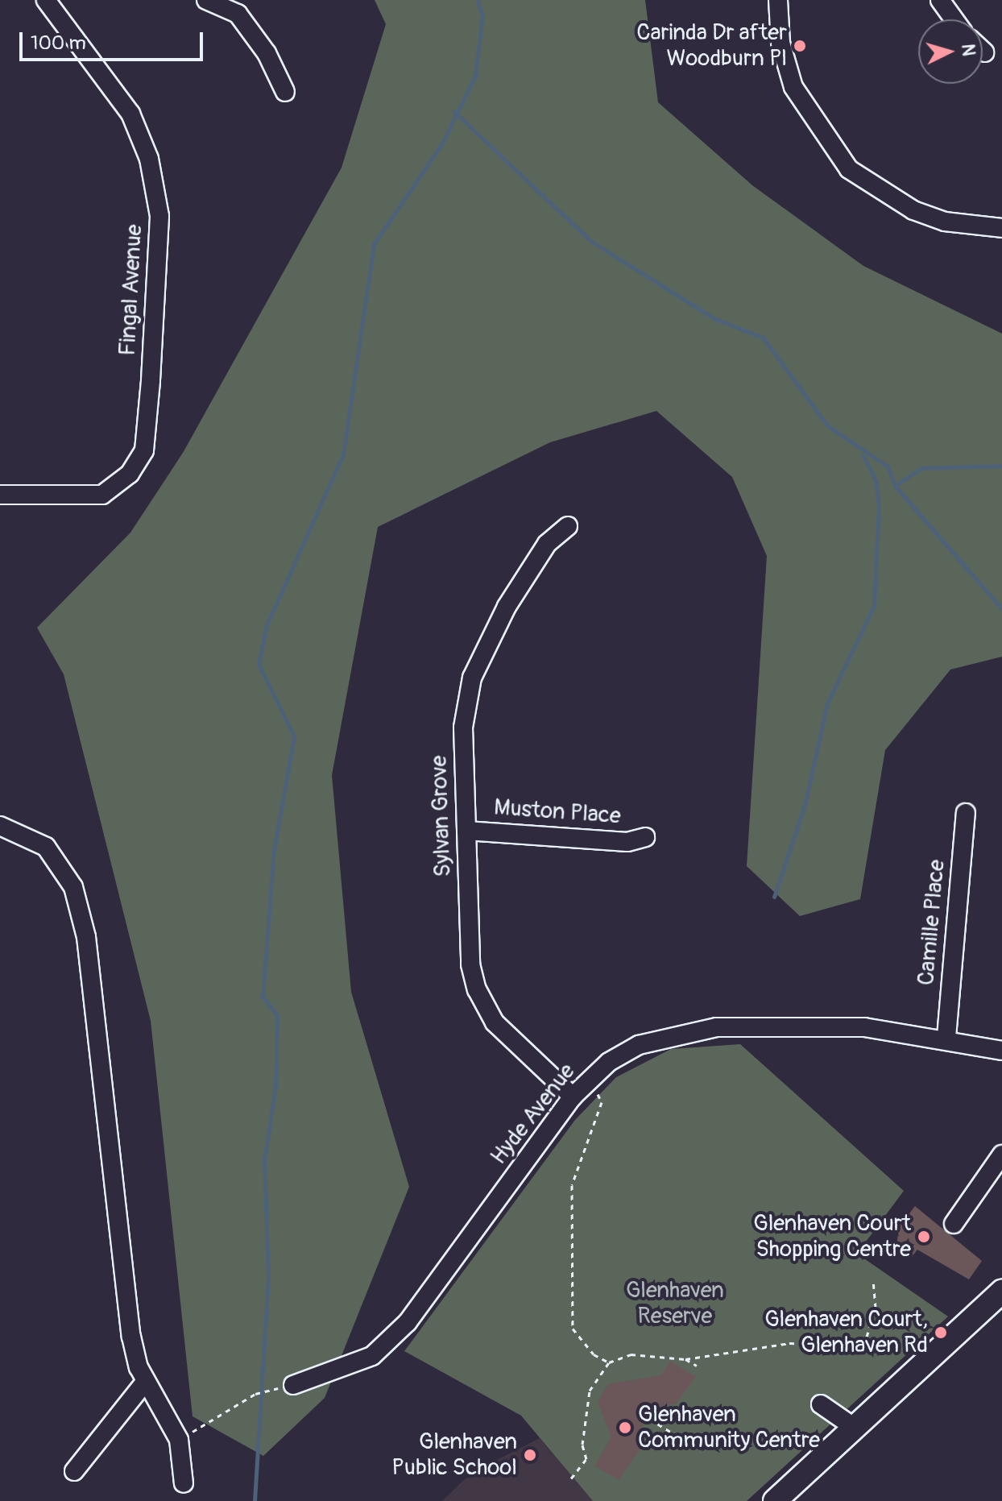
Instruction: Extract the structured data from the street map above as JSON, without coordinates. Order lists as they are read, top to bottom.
{
  "streets": {
    "street": [
      "Fingal Avenue",
      "Muston Place",
      "Sylvan Grove",
      "Camille Place",
      "Hyde Avenue"
    ]
  },
  "crossings": [
    ["Muston Place", "Sylvan Grove"],
    ["Sylvan Grove", "Hyde Avenue"],
    ["Camille Place", "Hyde Avenue"]
  ],
  "parks": ["Glenhaven Reserve"],
  "places": [
    "Carinda Dr after Woodburn Pl",
    "Glenhaven Court Shopping Centre",
    "Glenhaven Court, Glenhaven Rd",
    "Glenhaven Community Centre",
    "Glenhaven Public School"
  ],
  "scale_bar": "100 m",
  "north": "right"
}
